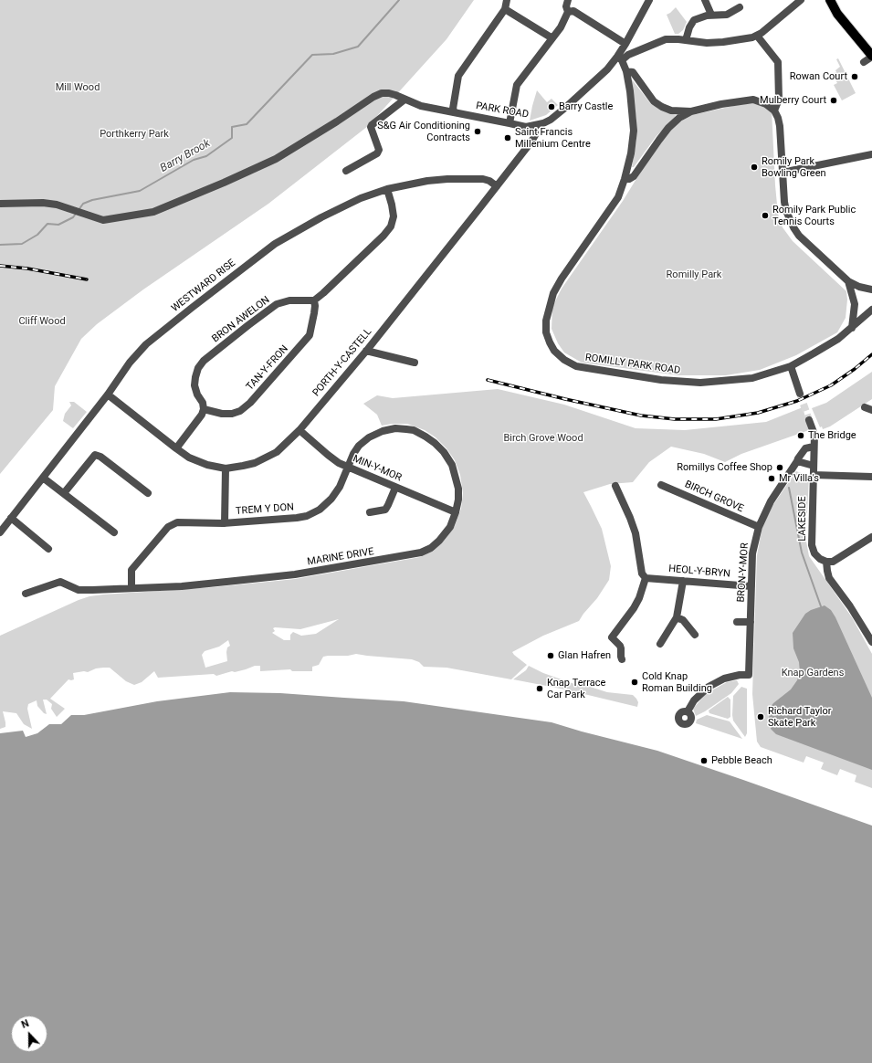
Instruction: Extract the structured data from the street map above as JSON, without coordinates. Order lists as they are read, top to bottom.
{
  "streets": {
    "street": [
      "PARK ROAD",
      "WESTWARD RISE",
      "BRON AWELON",
      "PORTH-Y-CASTELL",
      "ROMILLY PARK ROAD",
      "TAN-Y-FRON",
      "MIN-Y-MOR",
      "BIRCH GROVE",
      "TREM Y DON",
      "LAKESIDE",
      "MARINE DRIVE",
      "HEOL-Y-BRYN",
      "BRON-Y-MOR"
    ]
  },
  "crossings": [
    ["PARK ROAD", "PORTH-Y-CASTELL"],
    ["PARK ROAD", "ROMILLY PARK ROAD"],
    ["WESTWARD RISE", "PORTH-Y-CASTELL"],
    ["BRON AWELON", "TAN-Y-FRON"],
    ["PORTH-Y-CASTELL", "MIN-Y-MOR"],
    ["PORTH-Y-CASTELL", "TREM Y DON"],
    ["MIN-Y-MOR", "TREM Y DON"],
    ["MIN-Y-MOR", "MARINE DRIVE"],
    ["BIRCH GROVE", "BRON-Y-MOR"],
    ["TREM Y DON", "MARINE DRIVE"],
    ["LAKESIDE", "BRON-Y-MOR"],
    ["HEOL-Y-BRYN", "BRON-Y-MOR"]
  ],
  "water": ["Barry Brook"],
  "parks": [
    "Mill Wood",
    "Porthkerry Park",
    "Romilly Park",
    "Cliff Wood",
    "Birch Grove Wood",
    "Knap Gardens"
  ],
  "places": [
    "Rowan Court",
    "Mulberry Court",
    "Barry Castle",
    "S&G Air Conditioning Contracts",
    "Saint Francis Millenium Centre",
    "Romily Park Bowling Green",
    "Romily Park Public Tennis Courts",
    "The Bridge",
    "Romillys Coffee Shop",
    "Mr Villa's",
    "Glan Hafren",
    "Cold Knap Roman Building",
    "Knap Terrace Car Park",
    "Richard Taylor Skate Park",
    "Pebble Beach"
  ],
  "north": "top"
}
